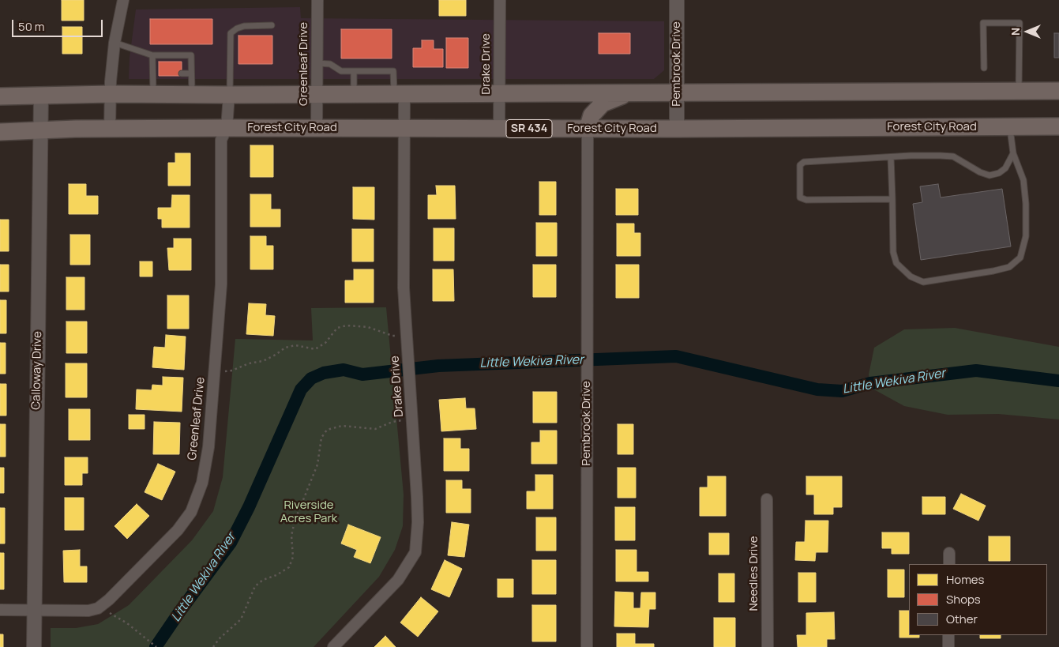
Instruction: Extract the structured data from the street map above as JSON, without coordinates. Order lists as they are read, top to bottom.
{
  "streets": {
    "main road": ["Forest City Road", "SR 434"],
    "street": [
      "Greenleaf Drive",
      "Drake Drive",
      "Pembrook Drive",
      "Calloway Drive",
      "Needles Drive"
    ]
  },
  "crossings": [
    ["Greenleaf Drive", "Forest City Road"],
    ["Drake Drive", "Forest City Road"],
    ["Pembrook Drive", "Forest City Road"],
    ["Forest City Road", "Calloway Drive"]
  ],
  "water": ["Little Wekiva River"],
  "parks": ["Riverside Acres Park"],
  "legend": ["Homes", "Shops", "Other"],
  "scale_bar": "50 m",
  "north": "left"
}
